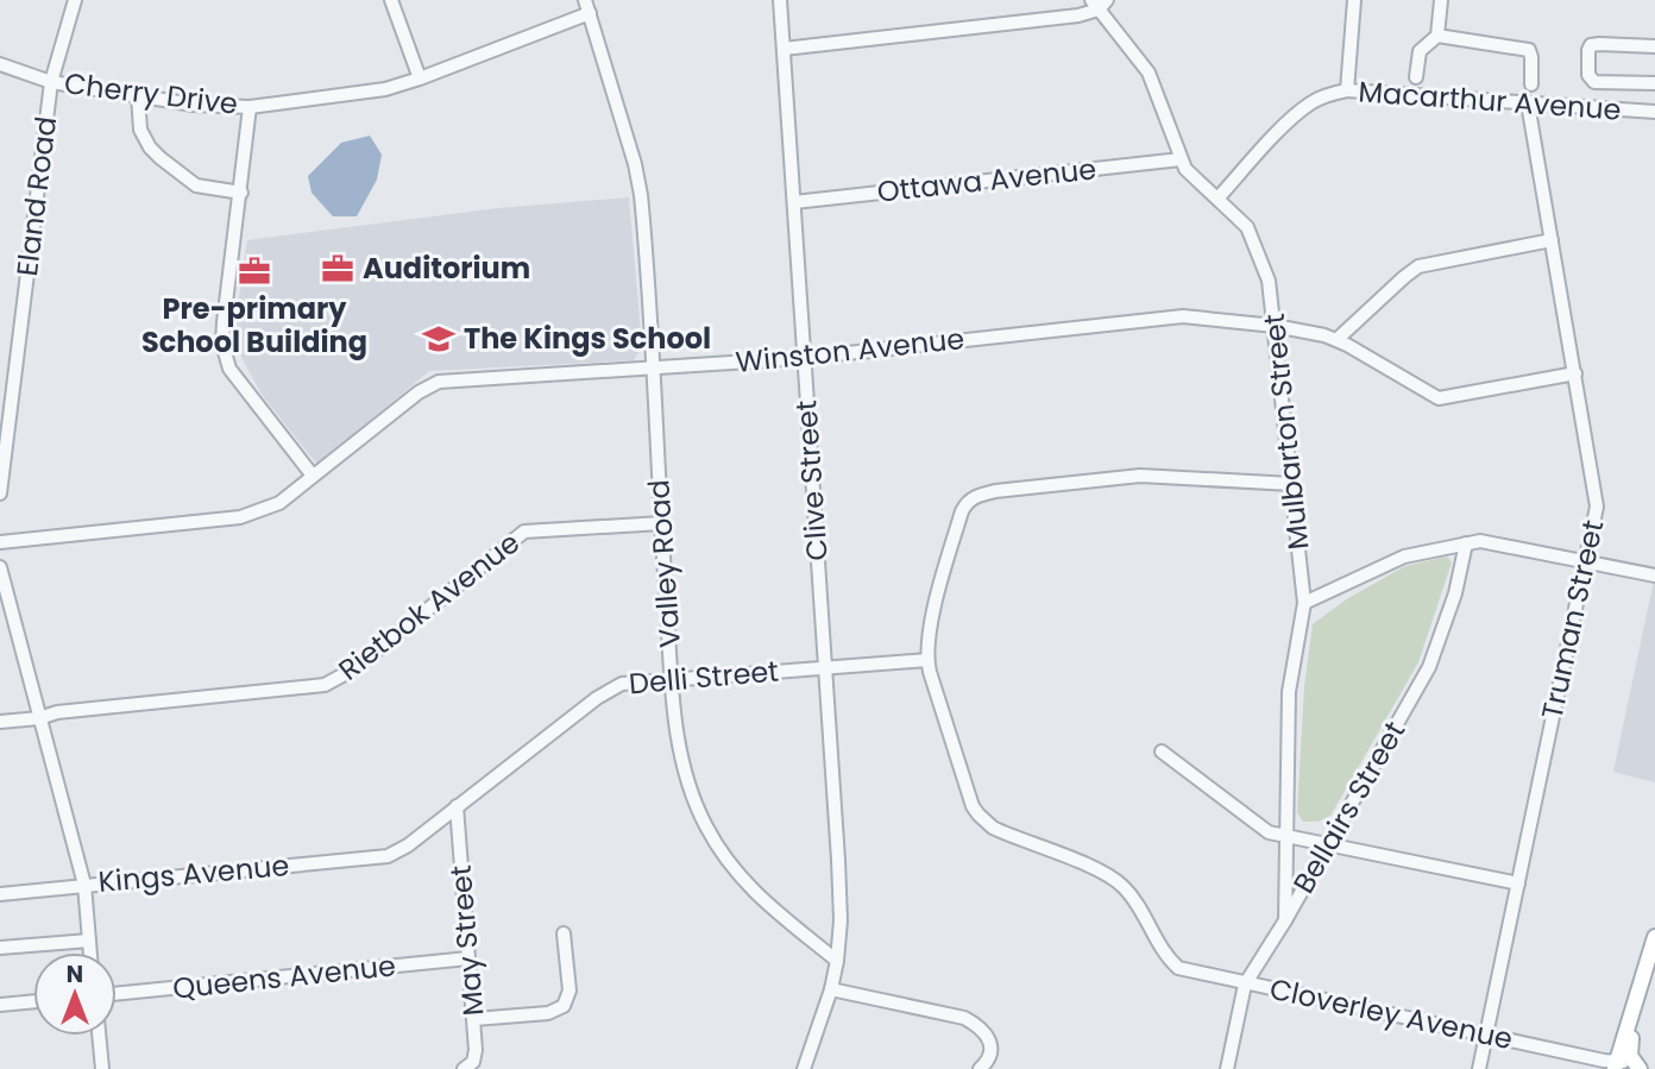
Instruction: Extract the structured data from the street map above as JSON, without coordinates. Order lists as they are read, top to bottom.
{
  "streets": {
    "street": [
      "Cherry Drive",
      "Macarthur Avenue",
      "Ottawa Avenue",
      "Eland Road",
      "Winston Avenue",
      "Mulbarton Street",
      "Clive Street",
      "Valley Road",
      "Rietbok Avenue",
      "Truman Street",
      "Delli Street",
      "Bellairs Street",
      "Kings Avenue",
      "May Street",
      "Queens Avenue",
      "Cloverley Avenue"
    ]
  },
  "crossings": [
    ["Cherry Drive", "Eland Road"],
    ["Cherry Drive", "Valley Road"],
    ["Macarthur Avenue", "Mulbarton Street"],
    ["Macarthur Avenue", "Truman Street"],
    ["Ottawa Avenue", "Mulbarton Street"],
    ["Ottawa Avenue", "Clive Street"],
    ["Winston Avenue", "Mulbarton Street"],
    ["Winston Avenue", "Clive Street"],
    ["Winston Avenue", "Valley Road"],
    ["Winston Avenue", "Truman Street"],
    ["Mulbarton Street", "Bellairs Street"],
    ["Clive Street", "Valley Road"],
    ["Clive Street", "Delli Street"],
    ["Valley Road", "Rietbok Avenue"],
    ["Valley Road", "Delli Street"],
    ["Truman Street", "Cloverley Avenue"],
    ["Delli Street", "Kings Avenue"],
    ["Delli Street", "May Street"],
    ["Delli Street", "Cloverley Avenue"],
    ["Bellairs Street", "Cloverley Avenue"],
    ["May Street", "Queens Avenue"]
  ],
  "places": {
    "office": ["Auditorium", "Pre-primary School Building"],
    "school or university": ["The Kings School"]
  },
  "north": "top"
}
